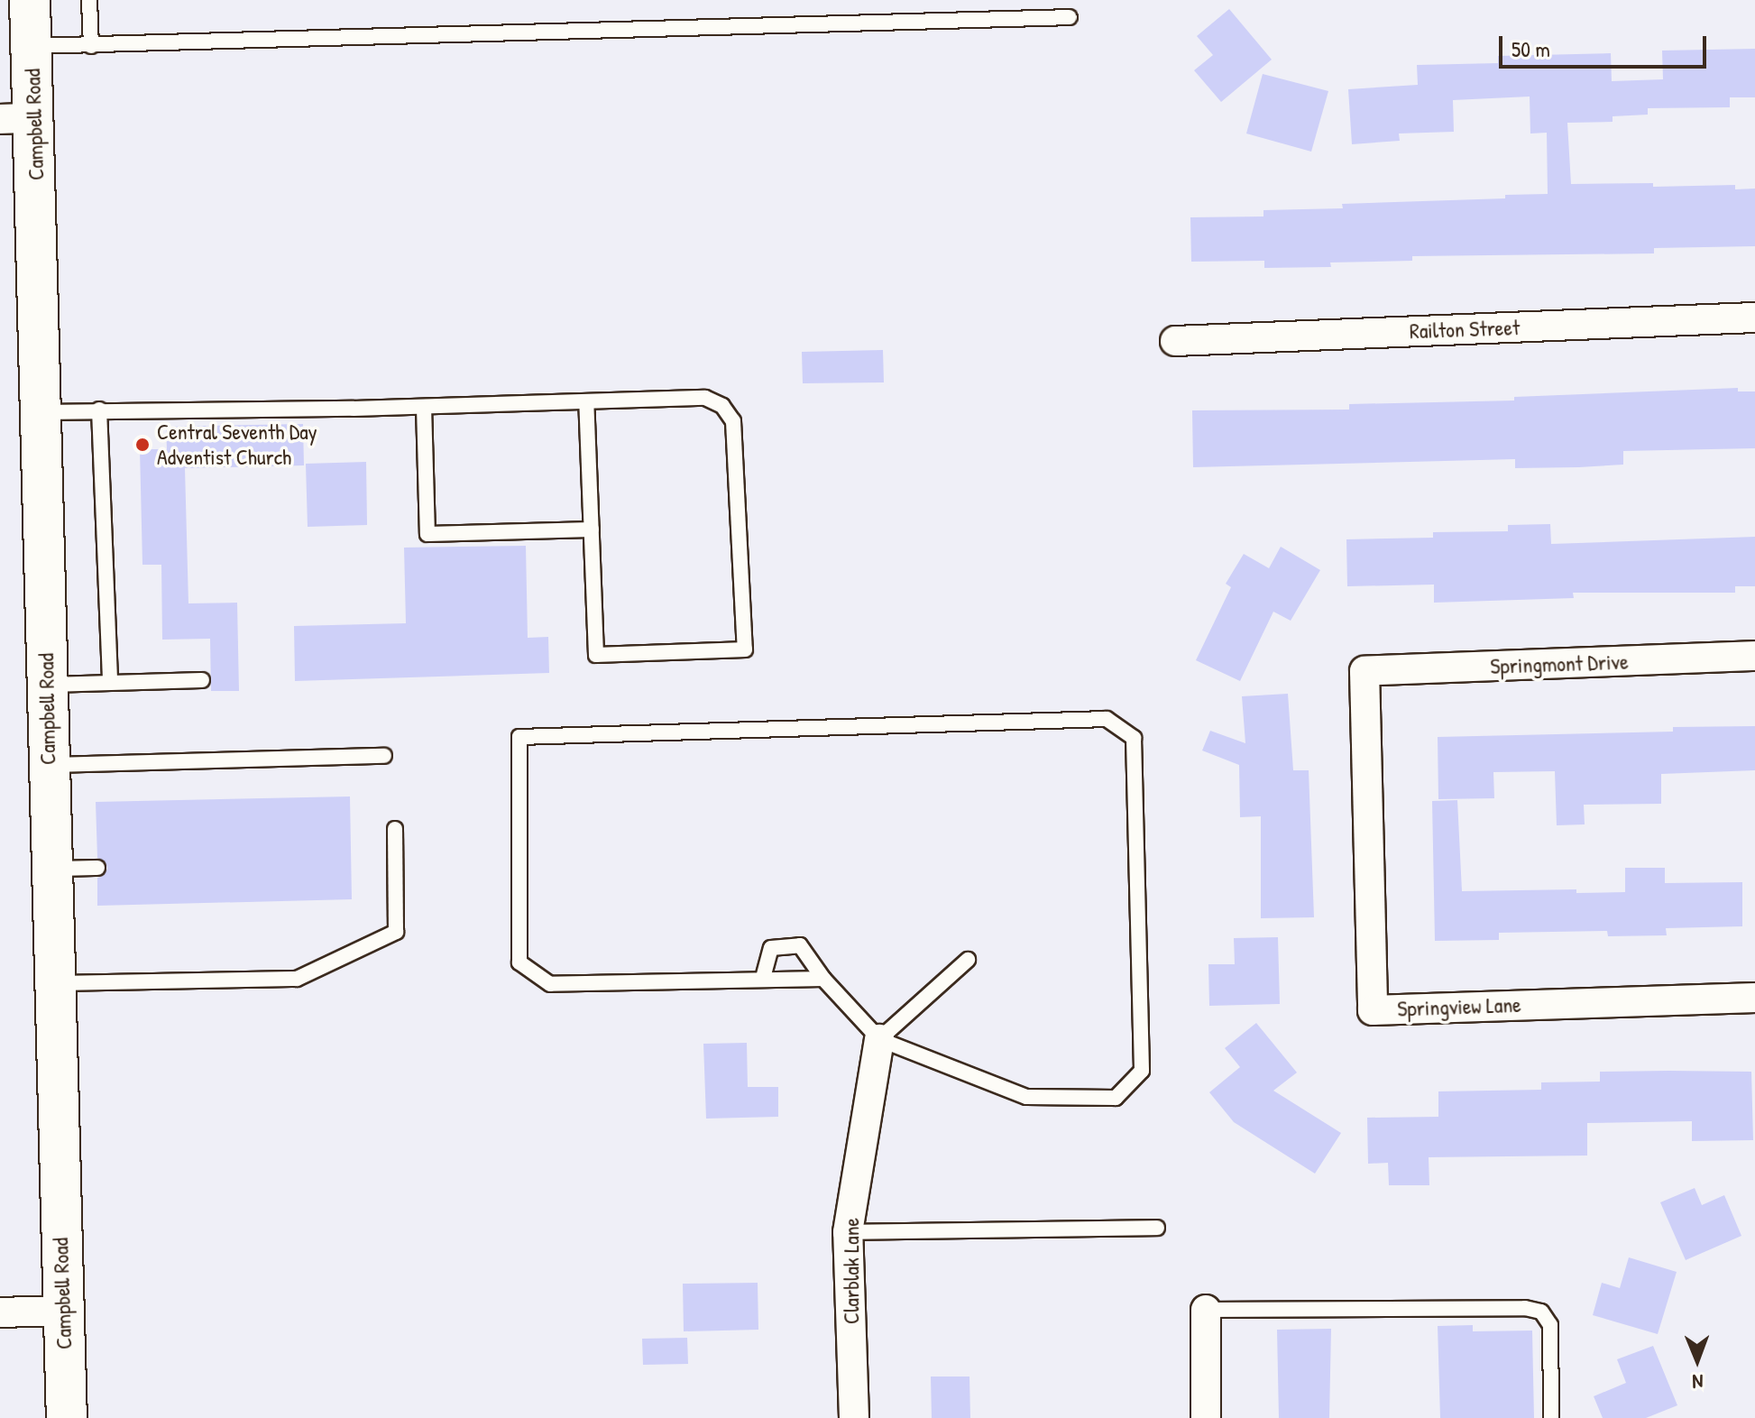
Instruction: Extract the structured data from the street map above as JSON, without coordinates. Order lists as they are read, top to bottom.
{
  "streets": {
    "street": [
      "Campbell Road",
      "Railton Street",
      "Springmont Drive",
      "Springview Lane",
      "Clarblak Lane"
    ]
  },
  "crossings": [
    ["Springmont Drive", "Springview Lane"]
  ],
  "places": ["Central Seventh Day Adventist Church"],
  "scale_bar": "50 m",
  "north": "bottom"
}
